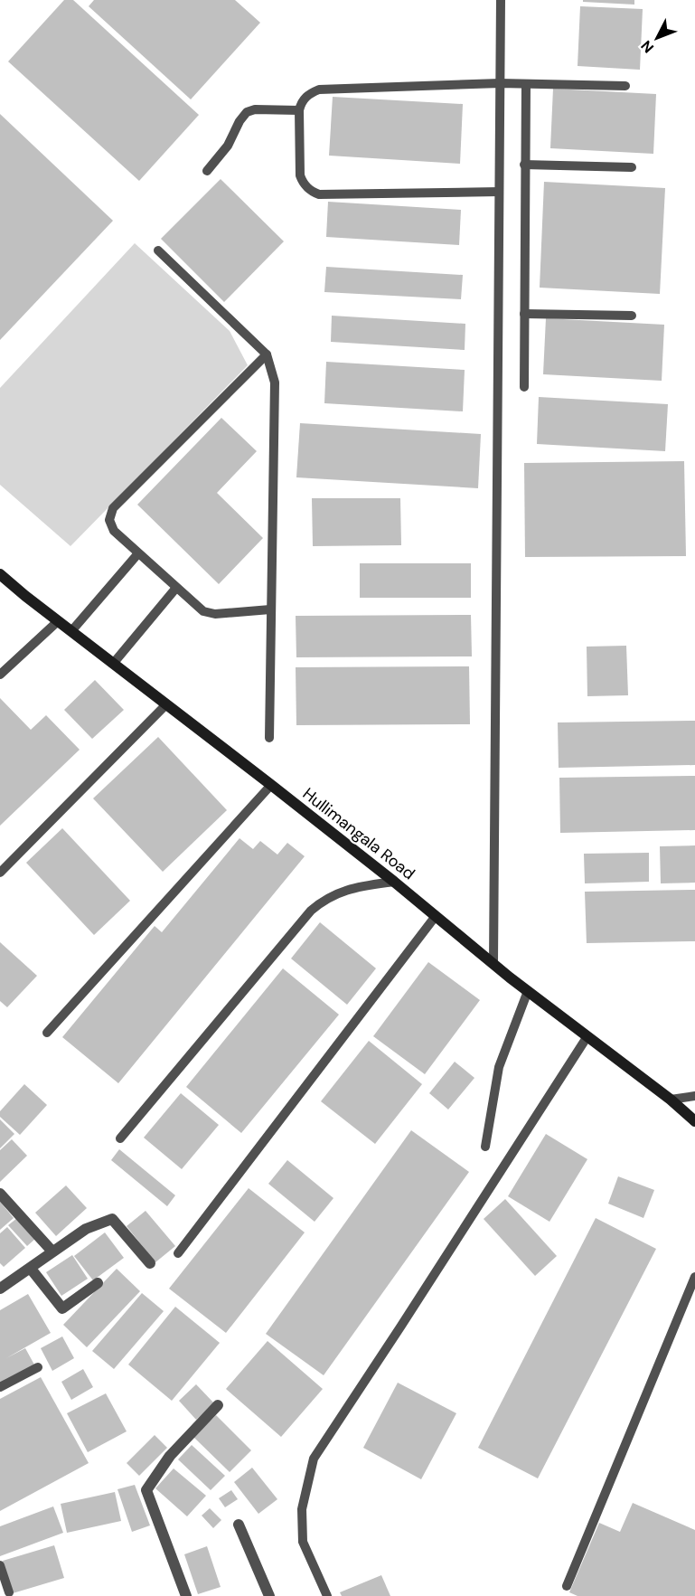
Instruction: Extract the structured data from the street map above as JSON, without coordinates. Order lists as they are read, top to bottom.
{
  "streets": {
    "street": ["Hullimangala Road"]
  },
  "north": "bottom left"
}
